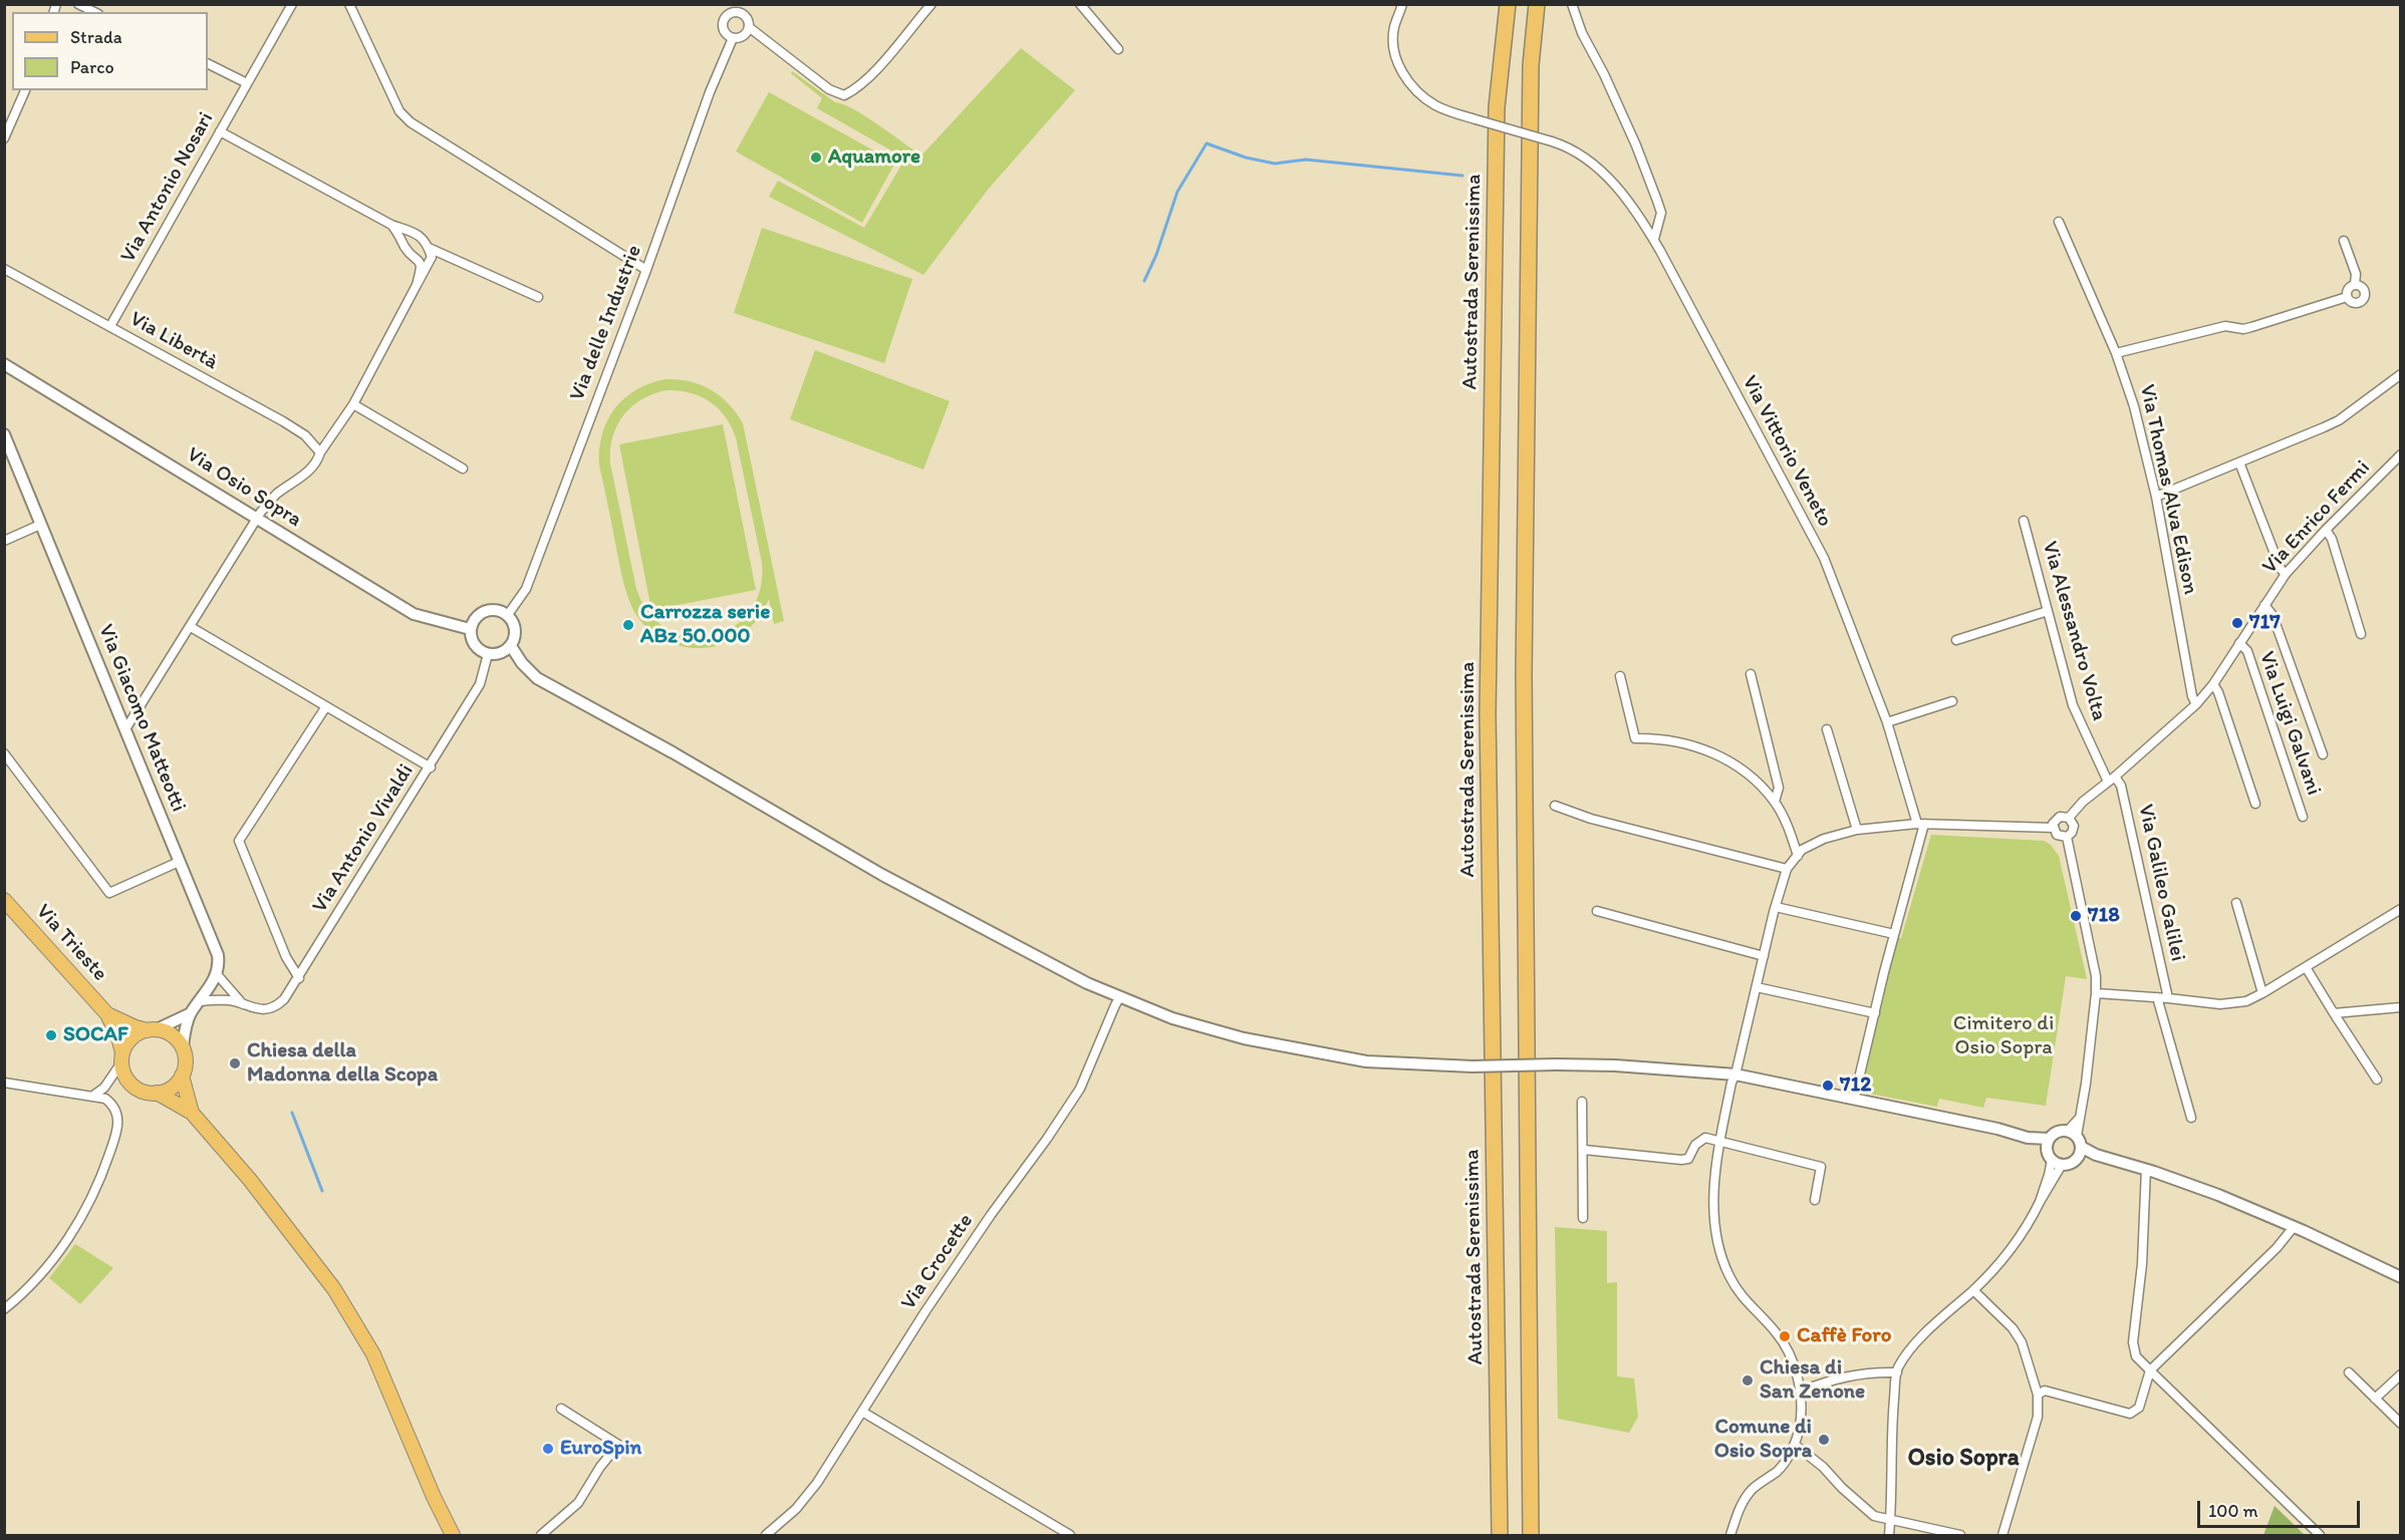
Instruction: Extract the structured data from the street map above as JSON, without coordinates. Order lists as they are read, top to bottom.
{
  "streets": {
    "highway": ["Autostrada Serenissima"],
    "main road": ["Via Trieste"],
    "street": [
      "Via Antonio Nosari",
      "Via delle Industrie",
      "Via Libertà",
      "Via Vittorio Veneto",
      "Via Osio Sopra",
      "Via Thomas Alva Edison",
      "Via Enrico Fermi",
      "Via Alessandro Volta",
      "Via Giacomo Matteotti",
      "Via Luigi Galvani",
      "Via Antonio Vivaldi",
      "Via Galileo Galilei",
      "Via Crocette"
    ]
  },
  "crossings": [
    ["Via Antonio Nosari", "Via Libertà"],
    ["Via delle Industrie", "Via Osio Sopra"],
    ["Via delle Industrie", "Via Antonio Vivaldi"],
    ["Via Osio Sopra", "Via Antonio Vivaldi"],
    ["Via Thomas Alva Edison", "Via Enrico Fermi"],
    ["Via Enrico Fermi", "Via Alessandro Volta"],
    ["Via Enrico Fermi", "Via Luigi Galvani"],
    ["Via Enrico Fermi", "Via Galileo Galilei"],
    ["Via Alessandro Volta", "Via Galileo Galilei"]
  ],
  "districts": ["Osio Sopra"],
  "parks": ["Cimitero di Osio Sopra"],
  "places": [
    "Aquamore",
    "717",
    "Carrozza serie ABz 50.000",
    "718",
    "SOCAF",
    "Chiesa della Madonna della Scopa",
    "712",
    "Caffè Foro",
    "Chiesa di San Zenone",
    "Comune di Osio Sopra",
    "EuroSpin"
  ],
  "legend": ["Strada", "Parco"],
  "scale_bar": "100 m"
}
